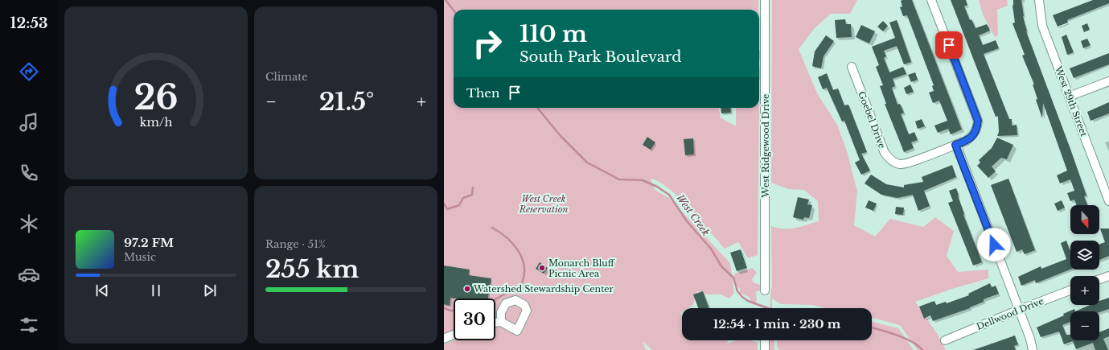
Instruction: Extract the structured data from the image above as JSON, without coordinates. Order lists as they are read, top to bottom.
{
  "streets": {
    "street": [
      "West 29th Street",
      "Goebel Drive",
      "West Ridgewood Drive",
      "Dellwood Drive"
    ]
  },
  "water": ["West Creek"],
  "parks": ["West Creek Reservation"],
  "places": ["Monarch Bluff Picnic Area", "Watershed Stewardship Center"],
  "north": "bottom",
  "page": {
    "tabs": "12:53",
    "tile": [
      "Climate",
      ["Range · 51%", "255 km"]
    ],
    "turn": ["110 m", "South Park Boulevard"],
    "then": "Then",
    "heat": ["−", "21.5°", "+"],
    "map_buttons": ["+", "−"],
    "song": ["97.2 FM", "Music"],
    "limit": "30",
    "trip": "12:54 · 1 min · 230 m",
    "gauge": ["26", "km/h"]
  }
}
